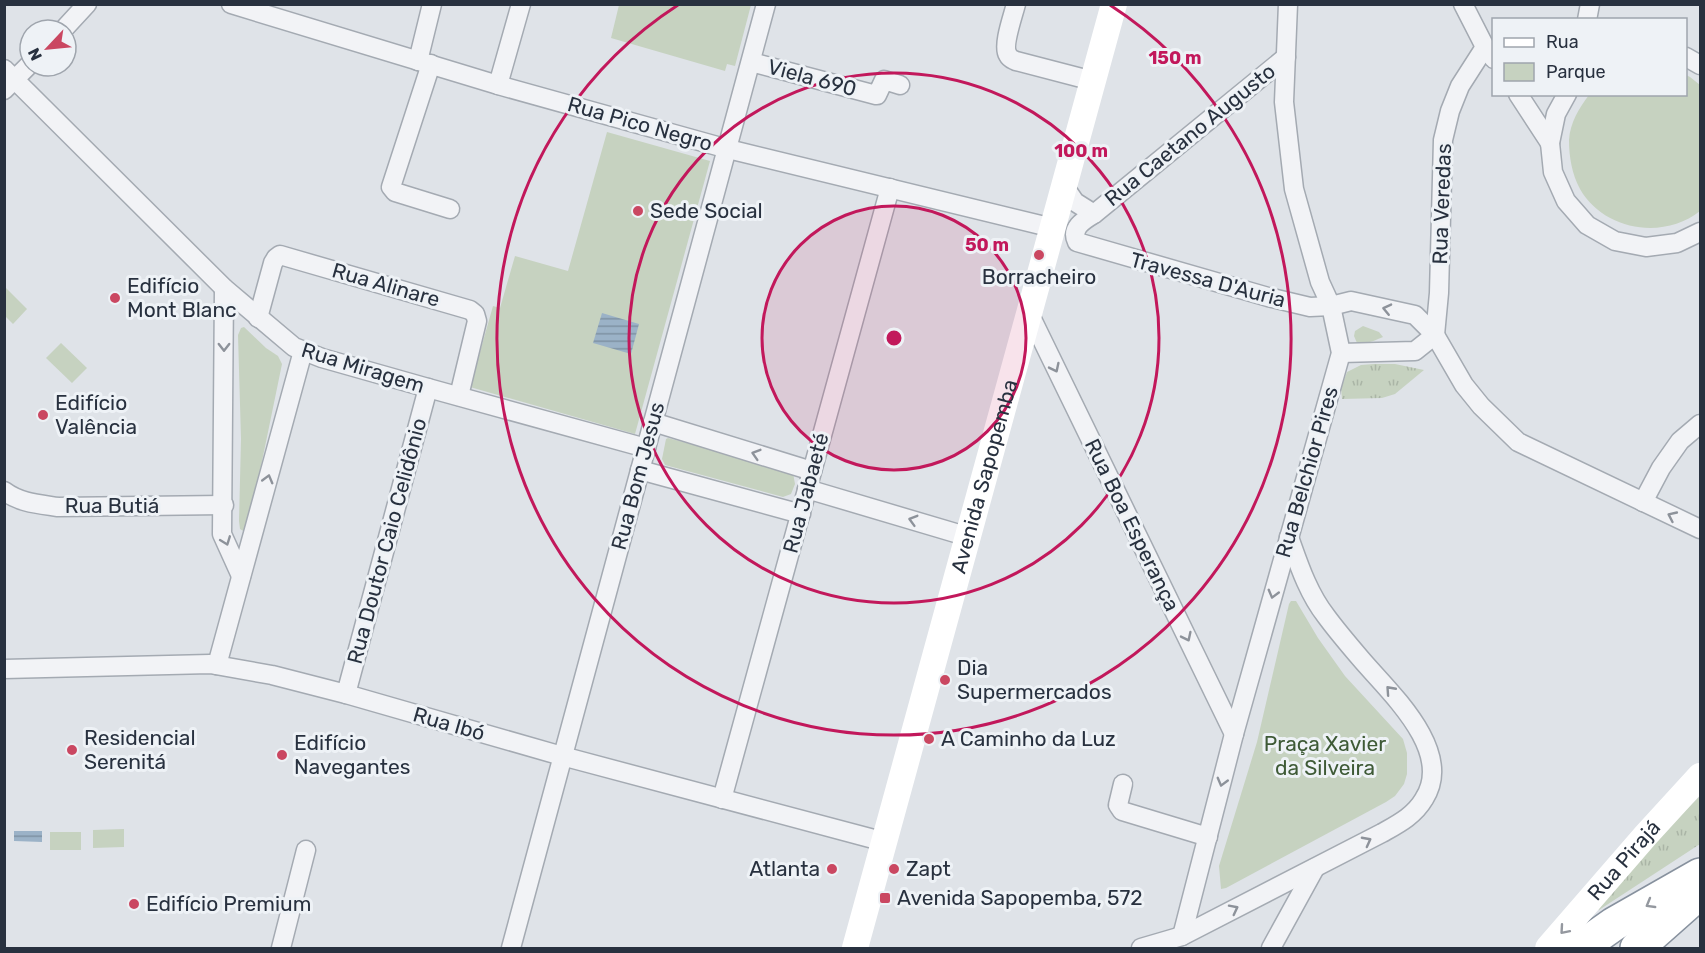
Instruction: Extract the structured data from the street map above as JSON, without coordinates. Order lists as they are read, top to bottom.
{
  "streets": {
    "main road": ["Avenida Sapopemba", "Rua Pirajá"],
    "street": [
      "Viela 690",
      "Rua Pico Negro",
      "Rua Caetano Augusto",
      "Rua Veredas",
      "Travessa D'Auria",
      "Rua Alinare",
      "Rua Miragem",
      "Rua Belchior Pires",
      "Rua Bom Jesus",
      "Rua Jabaeté",
      "Rua Butiá",
      "Rua Boa Esperança",
      "Rua Doutor Caio Celidônio",
      "Rua Ibó"
    ]
  },
  "crossings": [
    ["Viela 690", "Rua Bom Jesus"],
    ["Rua Pico Negro", "Rua Bom Jesus"],
    ["Rua Pico Negro", "Avenida Sapopemba"],
    ["Rua Pico Negro", "Rua Jabaeté"],
    ["Rua Caetano Augusto", "Travessa D'Auria"],
    ["Rua Caetano Augusto", "Rua Belchior Pires"],
    ["Rua Caetano Augusto", "Avenida Sapopemba"],
    ["Rua Veredas", "Travessa D'Auria"],
    ["Travessa D'Auria", "Rua Belchior Pires"],
    ["Rua Alinare", "Rua Miragem"],
    ["Rua Miragem", "Rua Bom Jesus"],
    ["Rua Miragem", "Rua Doutor Caio Celidônio"],
    ["Rua Belchior Pires", "Rua Boa Esperança"],
    ["Rua Bom Jesus", "Rua Ibó"],
    ["Avenida Sapopemba", "Rua Boa Esperança"],
    ["Avenida Sapopemba", "Rua Ibó"],
    ["Rua Jabaeté", "Rua Ibó"],
    ["Rua Doutor Caio Celidônio", "Rua Ibó"]
  ],
  "one_way": ["Rua Boa Esperança", "Rua Pirajá"],
  "parks": ["Praça Xavier da Silveira"],
  "places": {
    "other": [
      "Sede Social",
      "Borracheiro",
      "Edifício Mont Blanc",
      "Edifício Valência",
      "Dia Supermercados",
      "A Caminho da Luz",
      "Residencial Serenitá",
      "Edifício Navegantes",
      "Atlanta",
      "Zapt",
      "Edifício Premium"
    ],
    "transit": ["Avenida Sapopemba, 572"]
  },
  "legend": ["Rua", "Parque"],
  "north": "bottom left",
  "rings": ["150 m", "100 m", "50 m"]
}
